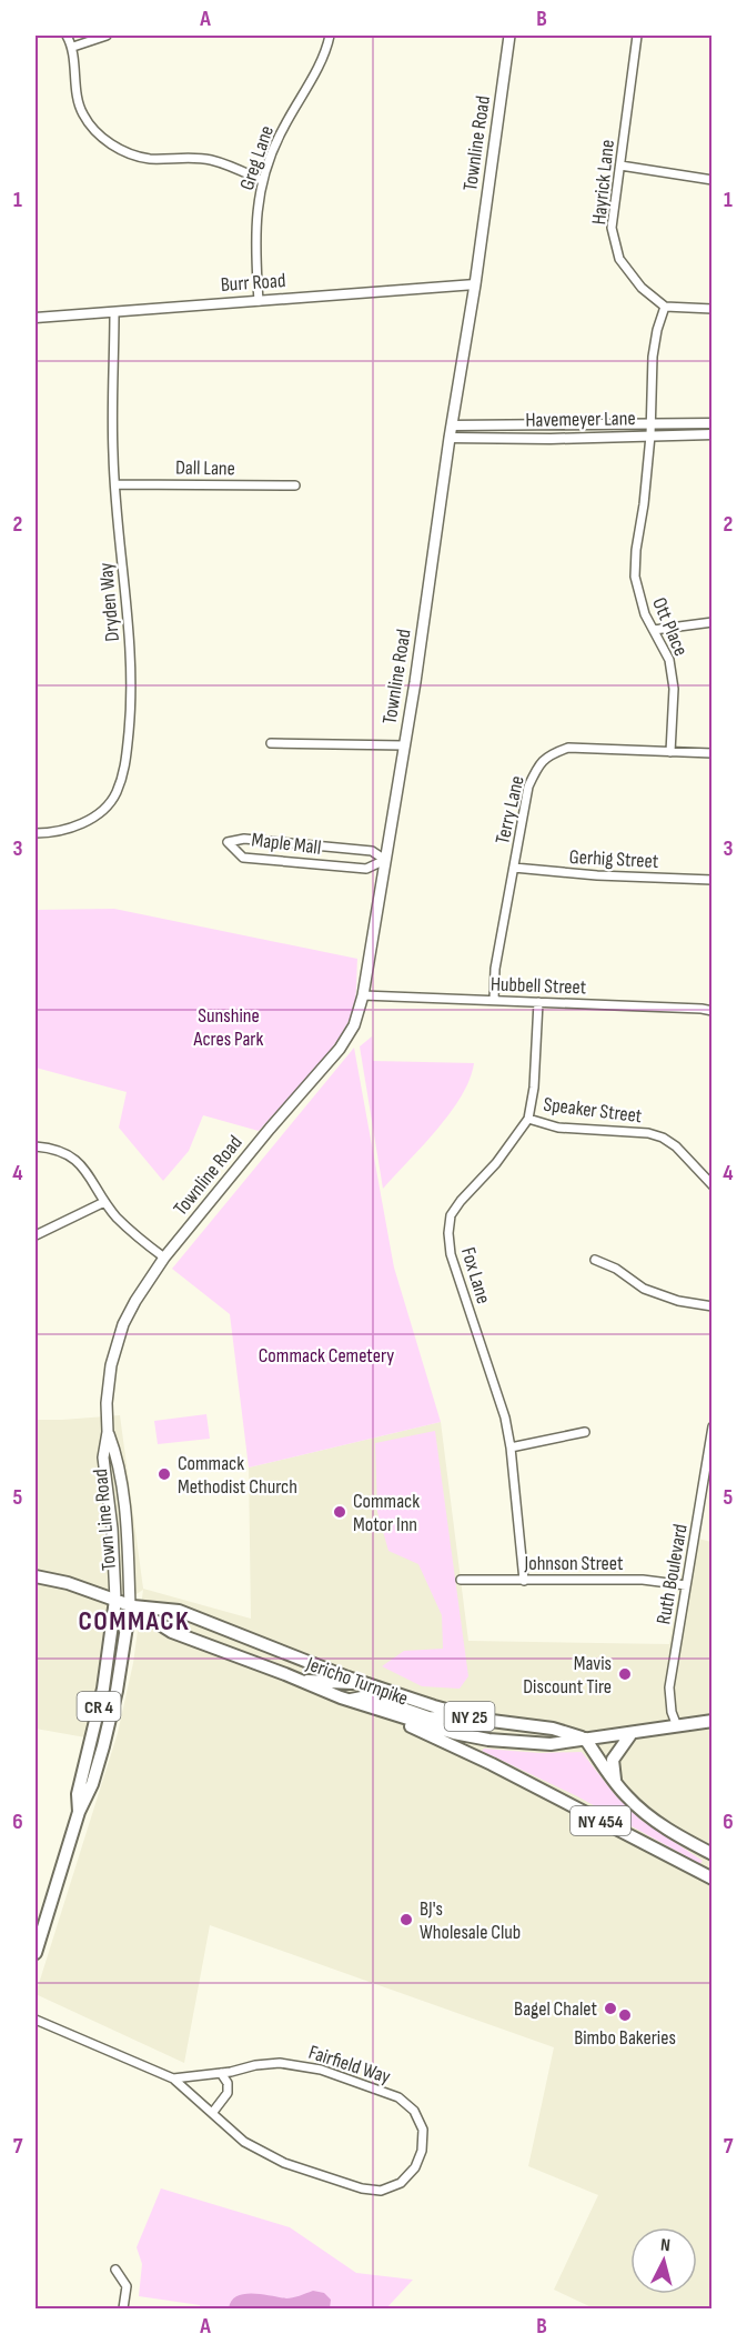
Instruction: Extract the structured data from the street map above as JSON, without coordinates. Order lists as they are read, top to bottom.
{
  "streets": {
    "main road": [
      "Townline Road",
      "Town Line Road",
      "Jericho Turnpike",
      "CR 4",
      "NY 25",
      "NY 454"
    ],
    "street": [
      "Greg Lane",
      "Hayrick Lane",
      "Burr Road",
      "Havemeyer Lane",
      "Dall Lane",
      "Dryden Way",
      "Ott Place",
      "Terry Lane",
      "Maple Mall",
      "Gerhig Street",
      "Hubbell Street",
      "Speaker Street",
      "Fox Lane",
      "Johnson Street",
      "Ruth Boulevard",
      "Fairfield Way"
    ]
  },
  "crossings": [
    ["Townline Road", "Burr Road"],
    ["Townline Road", "Havemeyer Lane"],
    ["Townline Road", "Maple Mall"],
    ["Townline Road", "Hubbell Street"],
    ["Townline Road", "Town Line Road"],
    ["Greg Lane", "Burr Road"],
    ["Hayrick Lane", "Ott Place"],
    ["Burr Road", "Dryden Way"],
    ["Havemeyer Lane", "Ott Place"],
    ["Dall Lane", "Dryden Way"],
    ["Ott Place", "Terry Lane"],
    ["Terry Lane", "Gerhig Street"],
    ["Terry Lane", "Hubbell Street"],
    ["Hubbell Street", "Fox Lane"],
    ["Speaker Street", "Fox Lane"],
    ["Fox Lane", "Johnson Street"],
    ["Town Line Road", "Jericho Turnpike"],
    ["Town Line Road", "CR 4"],
    ["Johnson Street", "Ruth Boulevard"],
    ["Ruth Boulevard", "Jericho Turnpike"],
    ["Jericho Turnpike", "CR 4"],
    ["Jericho Turnpike", "NY 454"]
  ],
  "districts": ["COMMACK"],
  "parks": ["Sunshine Acres Park", "Commack Cemetery"],
  "places": [
    "Commack Methodist Church",
    "Commack Motor Inn",
    "Mavis Discount Tire",
    "BJ's Wholesale Club",
    "Bagel Chalet",
    "Bimbo Bakeries"
  ],
  "north": "top",
  "grid": {
    "columns": ["A", "B"],
    "rows": [
      "1",
      "2",
      "3",
      "4",
      "5",
      "6",
      "7"
    ]
  }
}
